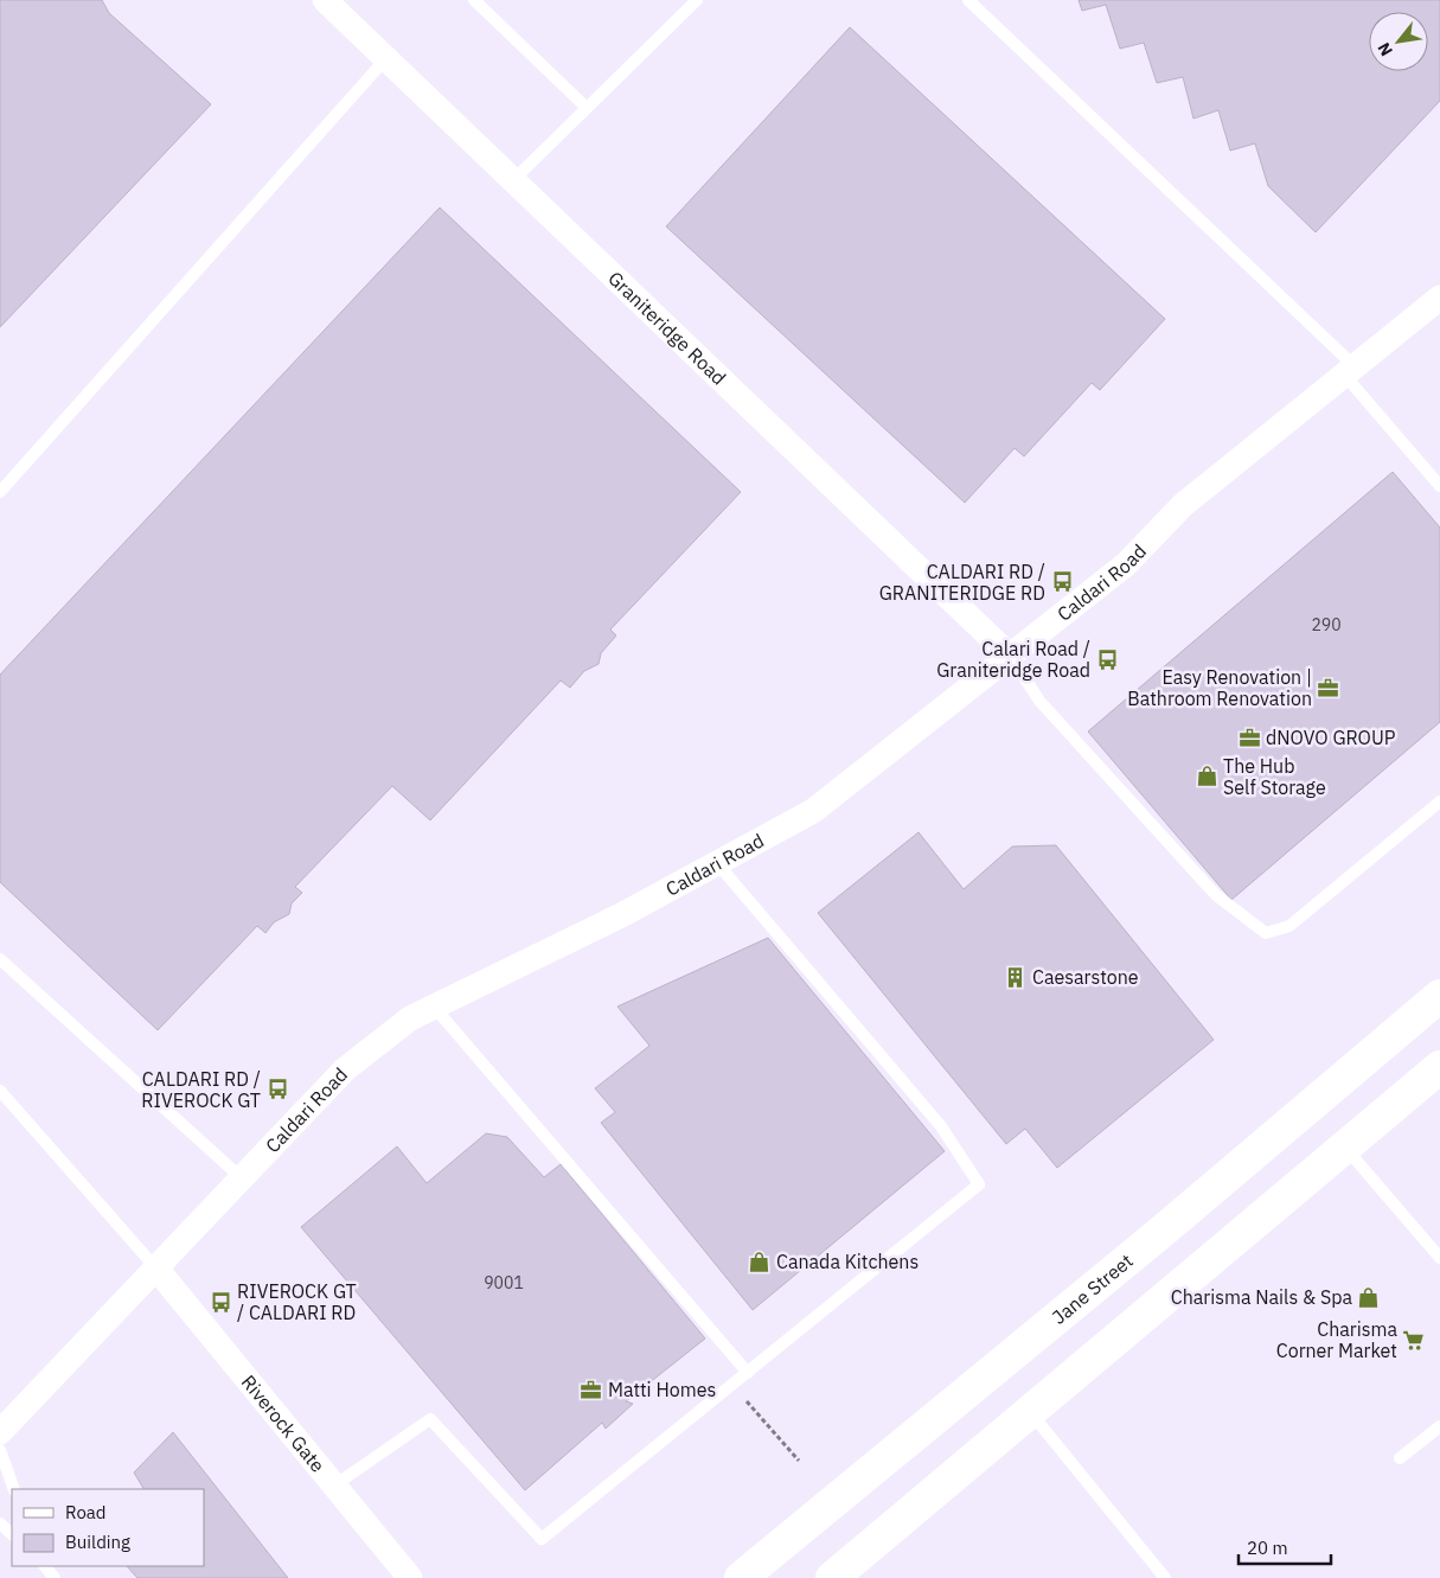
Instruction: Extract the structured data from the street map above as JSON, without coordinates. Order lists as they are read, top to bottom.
{
  "streets": {
    "main road": ["Jane Street"],
    "street": ["Graniteridge Road", "Caldari Road", "Riverock Gate"]
  },
  "crossings": [
    ["Graniteridge Road", "Caldari Road"],
    ["Caldari Road", "Riverock Gate"]
  ],
  "places": {
    "bus stop": [
      "CALDARI RD / GRANITERIDGE RD",
      "Calari Road / Graniteridge Road",
      "CALDARI RD / RIVEROCK GT",
      "RIVEROCK GT / CALDARI RD"
    ],
    "office": ["Easy Renovation | Bathroom Renovation", "dNOVO GROUP", "Matti Homes"],
    "shop": ["The Hub Self Storage", "Canada Kitchens", "Charisma Nails & Spa"],
    "building": ["Caesarstone"],
    "supermarket": ["Charisma Corner Market"]
  },
  "house_numbers": ["290", "9001"],
  "legend": ["Road", "Building"],
  "scale_bar": "20 m",
  "north": "bottom left"
}
